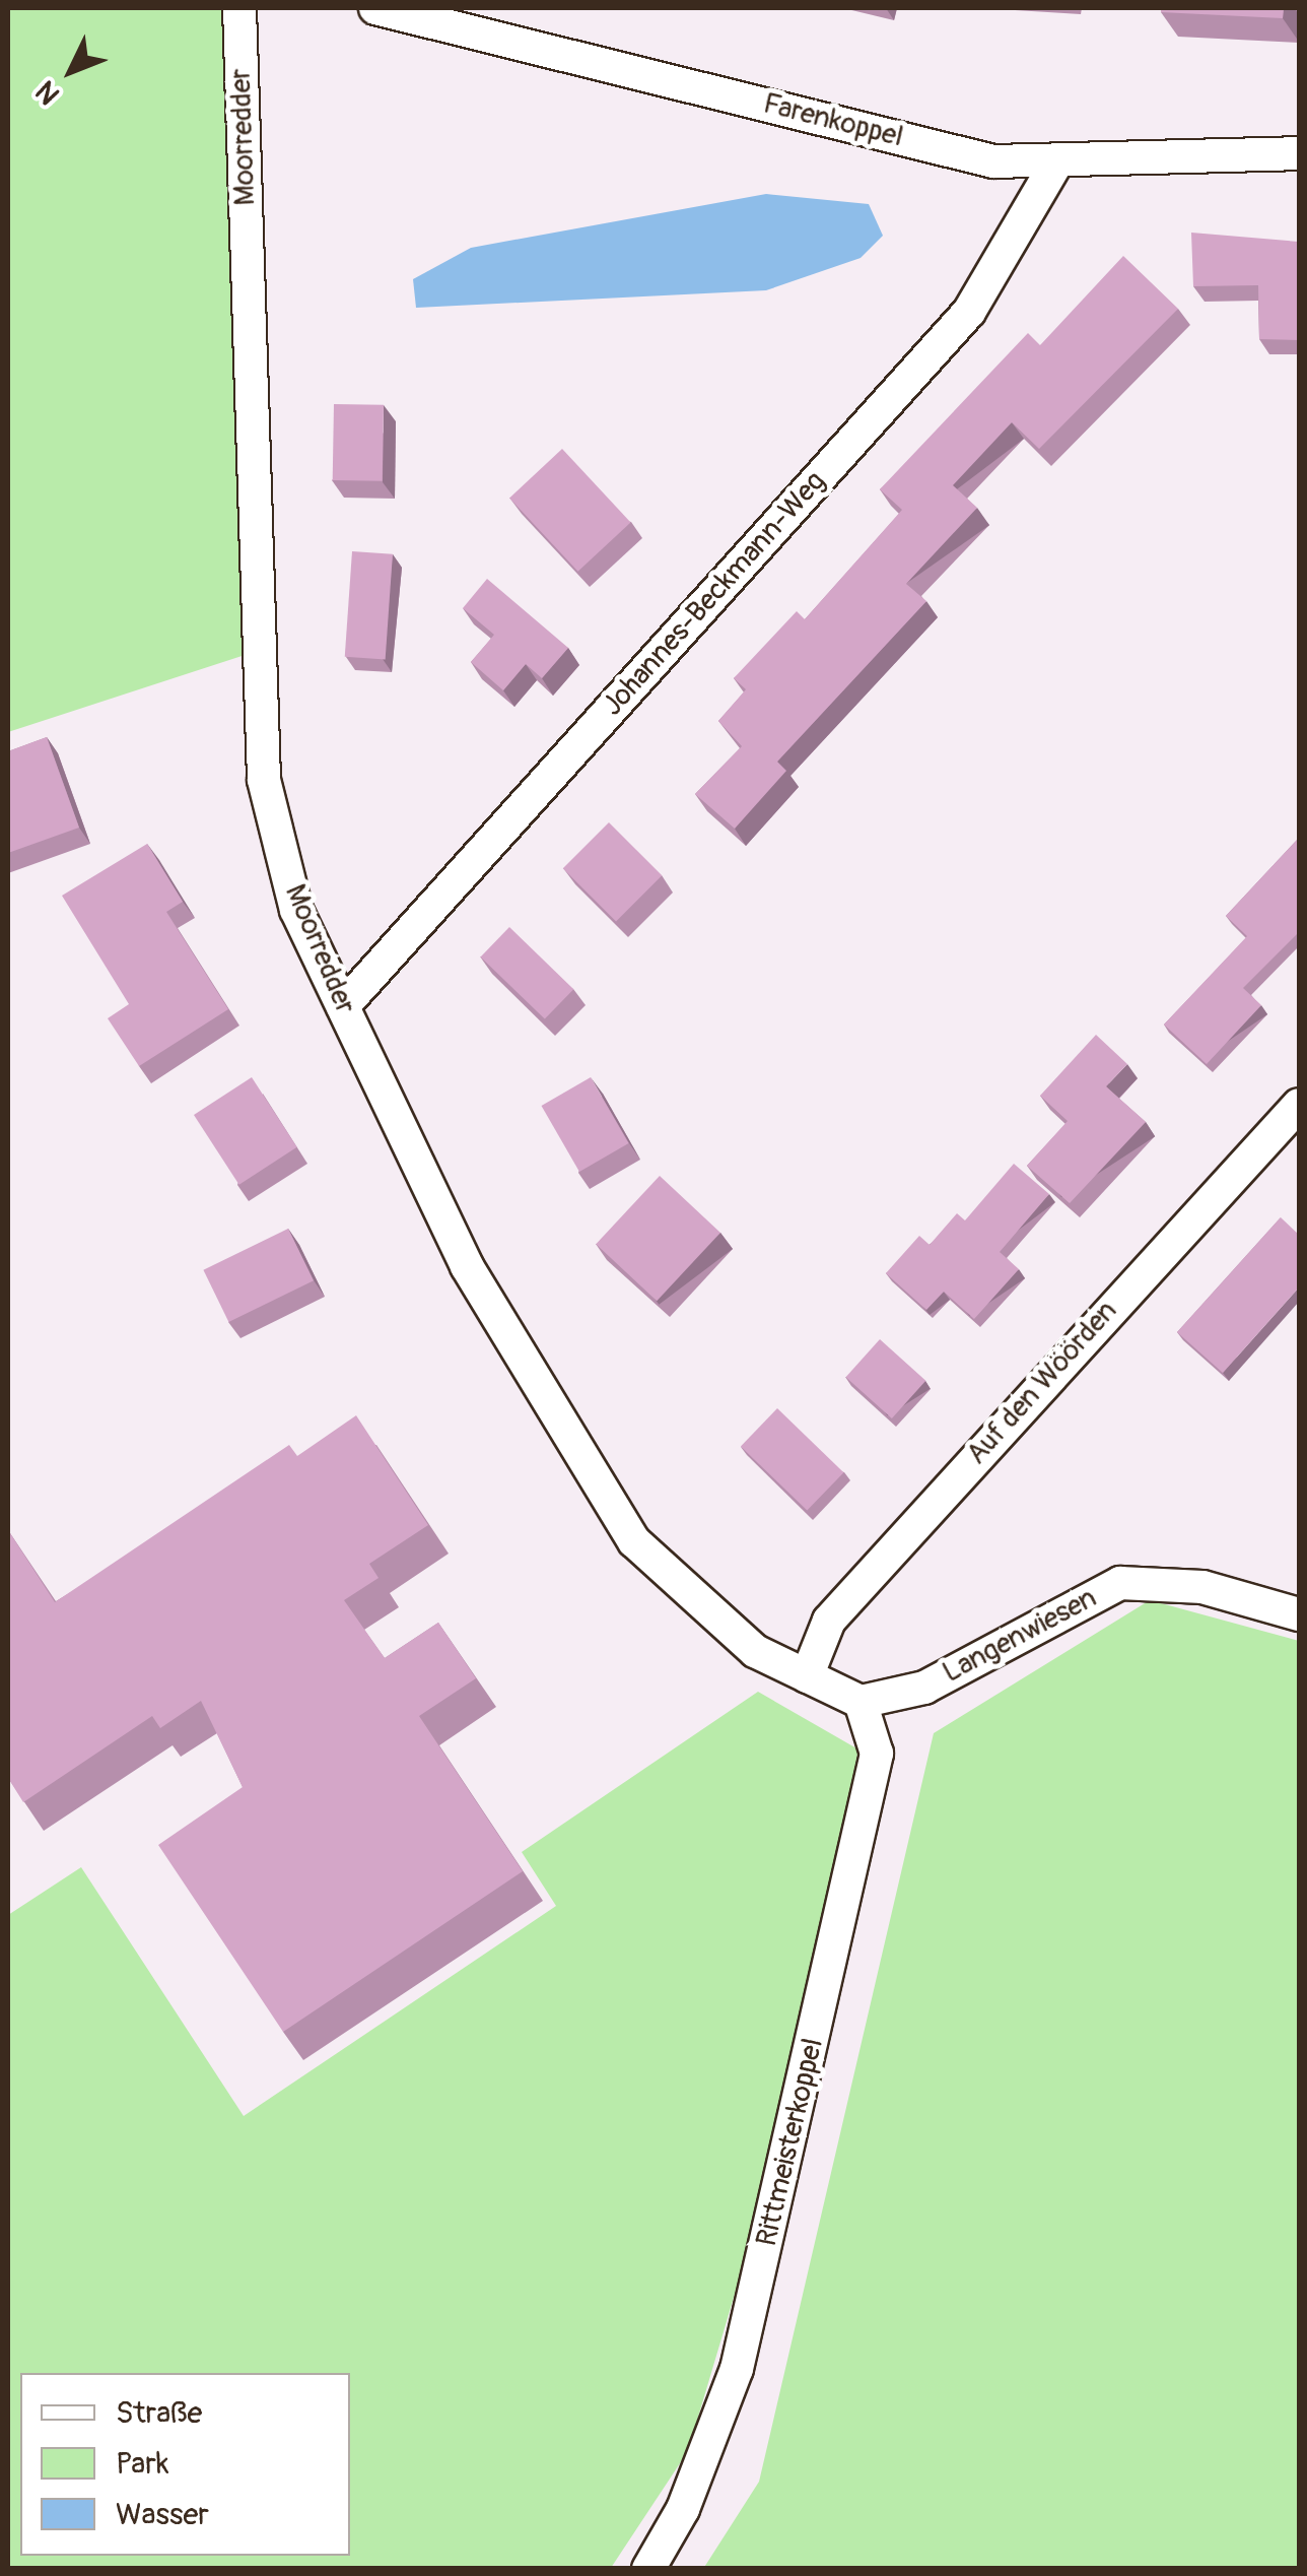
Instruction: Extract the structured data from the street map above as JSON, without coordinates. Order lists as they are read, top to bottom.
{
  "streets": {
    "street": [
      "Farenkoppel",
      "Moorredder",
      "Johannes-Beckmann-Weg",
      "Auf den Wöörden",
      "Langenwiesen",
      "Rittmeisterkoppel"
    ]
  },
  "crossings": [
    ["Farenkoppel", "Johannes-Beckmann-Weg"],
    ["Moorredder", "Johannes-Beckmann-Weg"],
    ["Moorredder", "Auf den Wöörden"],
    ["Moorredder", "Langenwiesen"],
    ["Moorredder", "Rittmeisterkoppel"],
    ["Langenwiesen", "Rittmeisterkoppel"]
  ],
  "legend": ["Straße", "Park", "Wasser"],
  "north": "bottom left"
}
